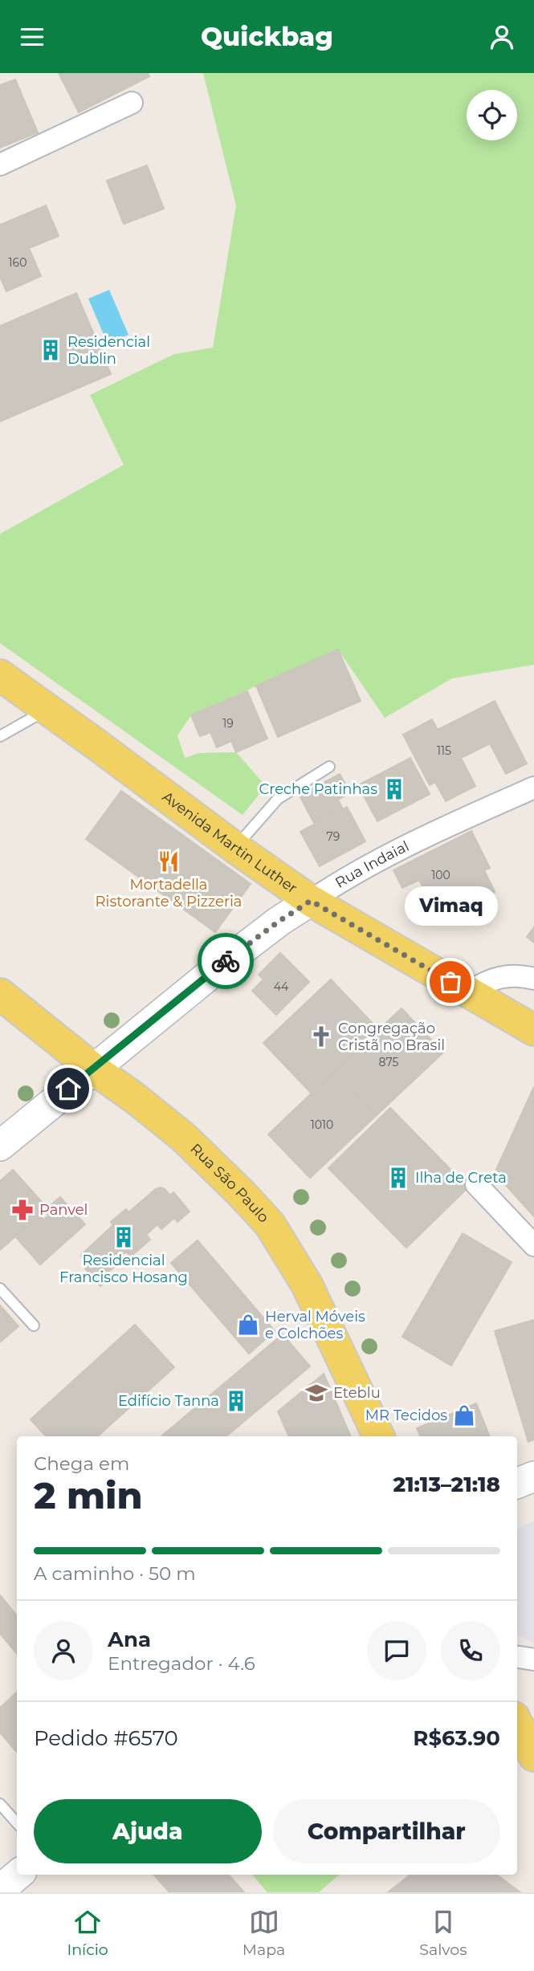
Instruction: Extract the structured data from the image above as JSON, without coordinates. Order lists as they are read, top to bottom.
{
  "streets": {
    "main road": ["Avenida Martin Luther", "Rua Indaial", "Rua São Paulo"]
  },
  "crossings": [
    ["Avenida Martin Luther", "Rua Indaial"],
    ["Rua Indaial", "Rua São Paulo"]
  ],
  "places": {
    "building": [
      "Residencial Dublin",
      "Creche Patinhas",
      "Ilha de Creta",
      "Residencial Francisco Hosang",
      "Edifício Tanna"
    ],
    "restaurant": ["Mortadella Ristorante & Pizzeria"],
    "other": ["Vimaq"],
    "church": ["Congregação Cristã no Brasil"],
    "pharmacy": ["Panvel"],
    "shop": ["Herval Móveis e Colchões", "MR Tecidos"],
    "school or university": ["Eteblu"]
  },
  "house_numbers": [
    "160",
    "19",
    "115",
    "79",
    "100",
    "44",
    "875",
    "1010"
  ],
  "page": {
    "header": "Quickbag",
    "bubble": "Vimaq",
    "heading": ["2 min", "Chega em", "21:13–21:18"],
    "panel": [
      "Ana",
      "Entregador · 4.6",
      "Pedido #6570",
      "R$63.90"
    ],
    "bar": "A caminho · 50 m",
    "buttons": ["Ajuda", "Compartilhar"],
    "tabs": ["Início", "Mapa", "Salvos"]
  }
}
